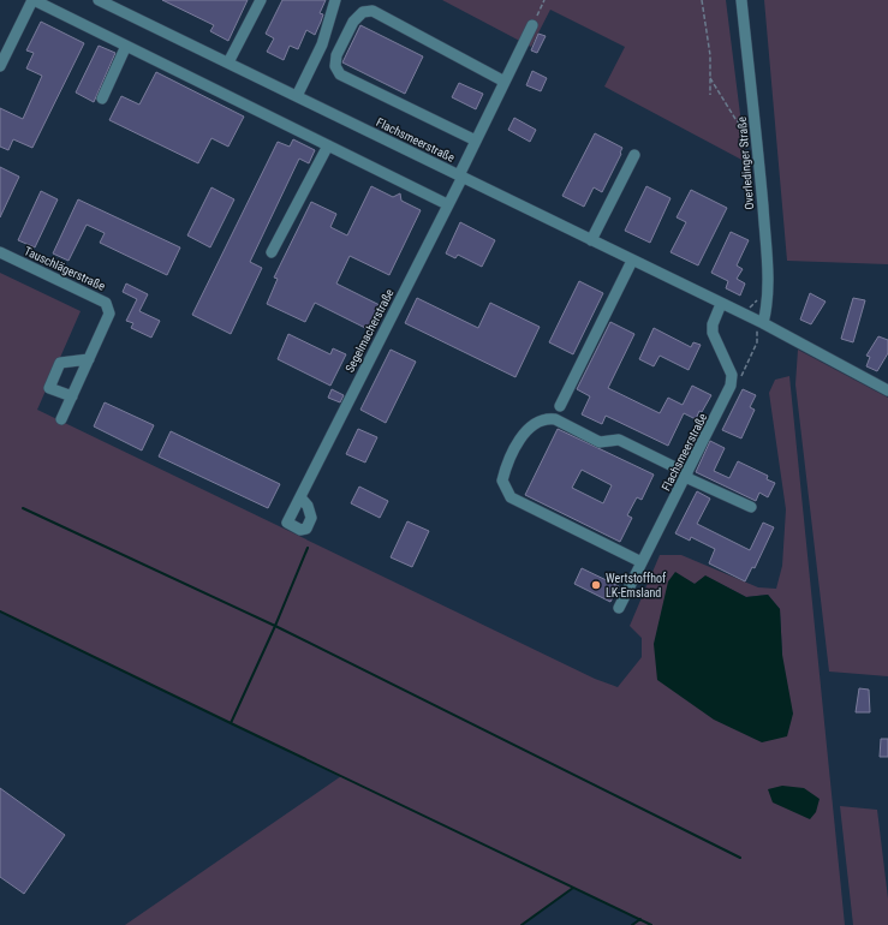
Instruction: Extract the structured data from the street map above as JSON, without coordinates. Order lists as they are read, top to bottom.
{
  "streets": {
    "street": [
      "Flachsmeerstraße",
      "Overledinger Straße",
      "Tauschlägerstraße",
      "Segelmacherstraße"
    ]
  },
  "crossings": [
    ["Flachsmeerstraße", "Overledinger Straße"],
    ["Flachsmeerstraße", "Segelmacherstraße"]
  ],
  "places": ["Wertstoffhof LK-Emsland"]
}
